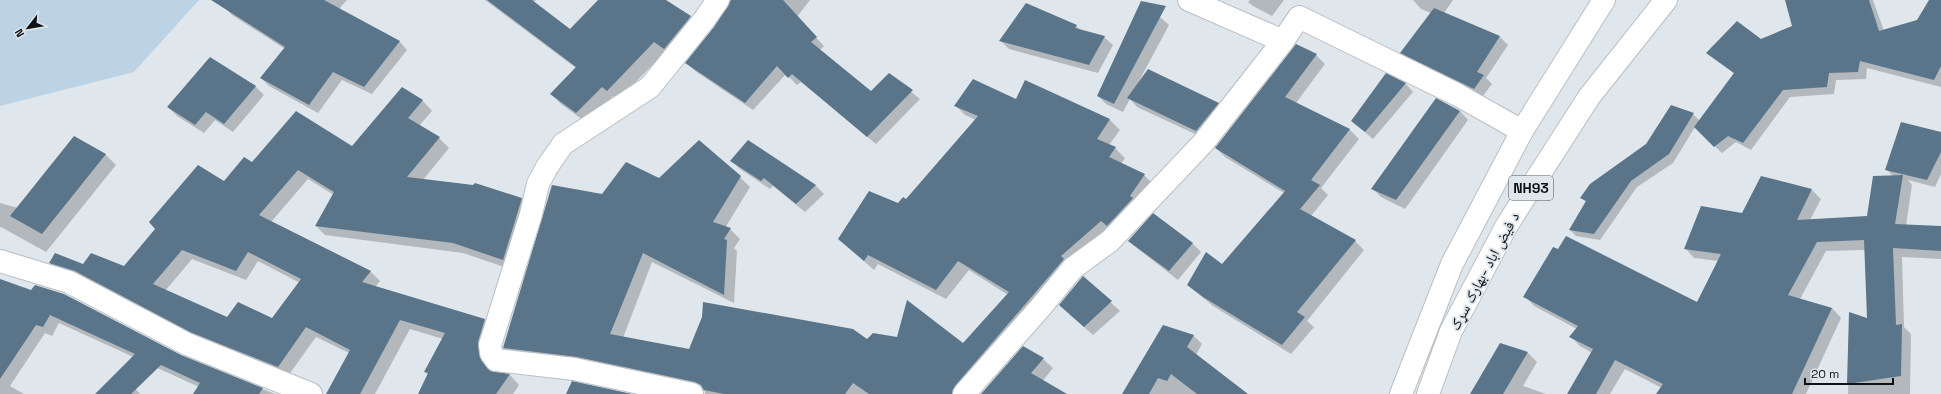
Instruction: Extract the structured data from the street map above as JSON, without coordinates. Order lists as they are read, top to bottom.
{
  "streets": {
    "street": ["NH93", "د فیض اباد -بهارک سړک"]
  },
  "scale_bar": "20 m",
  "north": "bottom left"
}
